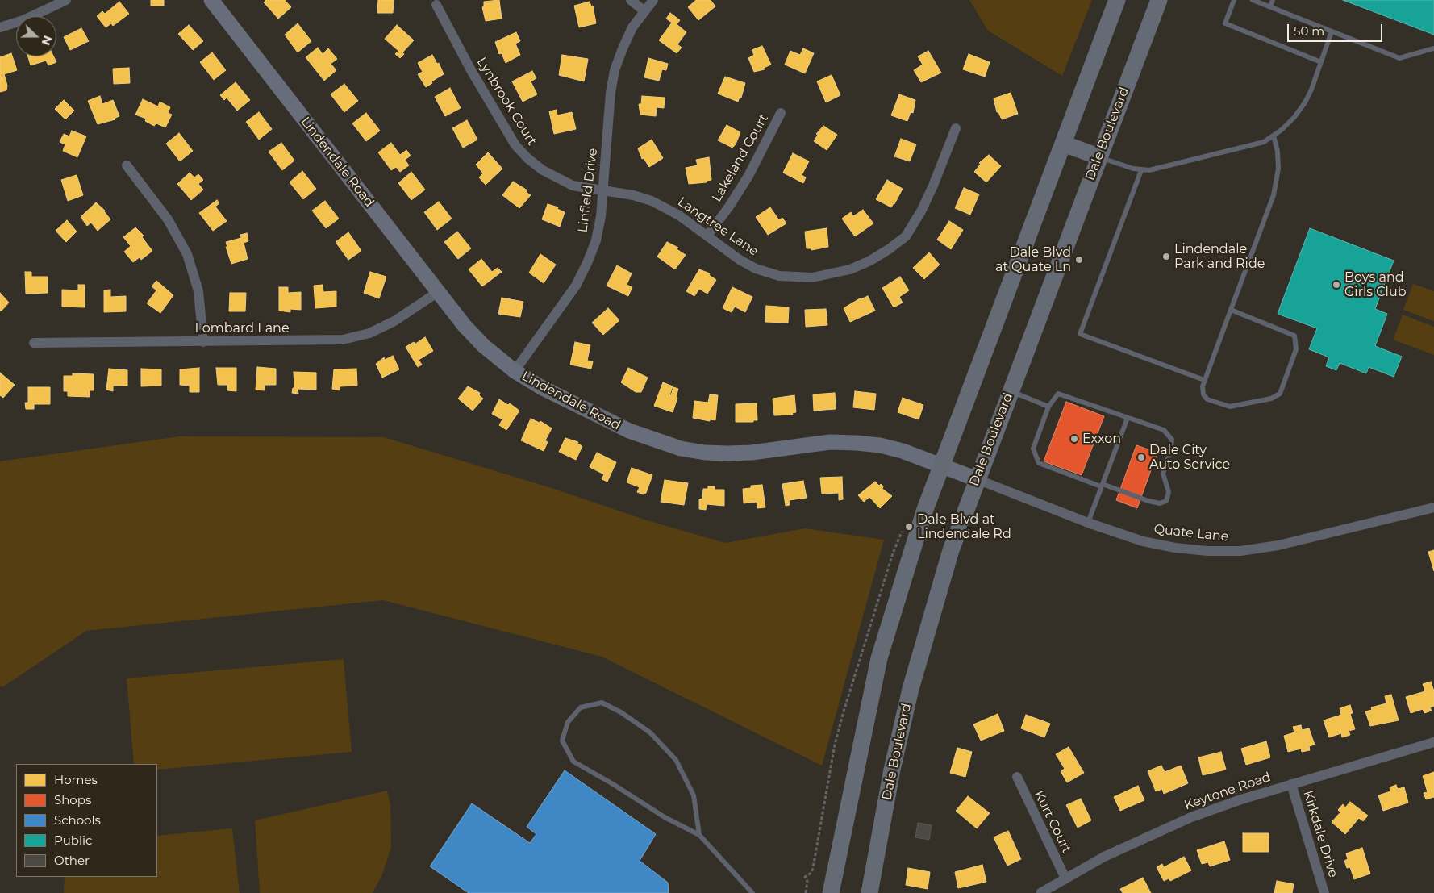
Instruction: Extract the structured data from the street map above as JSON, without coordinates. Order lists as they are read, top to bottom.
{
  "streets": {
    "main road": ["Dale Boulevard"],
    "street": [
      "Lynbrook Court",
      "Lakeland Court",
      "Lindendale Road",
      "Linfield Drive",
      "Langtree Lane",
      "Lombard Lane",
      "Quate Lane",
      "Keytone Road",
      "Kurt Court",
      "Kirkdale Drive"
    ]
  },
  "crossings": [
    ["Lynbrook Court", "Linfield Drive"],
    ["Lynbrook Court", "Langtree Lane"],
    ["Dale Boulevard", "Lindendale Road"],
    ["Dale Boulevard", "Quate Lane"],
    ["Lakeland Court", "Langtree Lane"],
    ["Lindendale Road", "Linfield Drive"],
    ["Lindendale Road", "Lombard Lane"],
    ["Lindendale Road", "Quate Lane"],
    ["Linfield Drive", "Langtree Lane"],
    ["Keytone Road", "Kurt Court"],
    ["Keytone Road", "Kirkdale Drive"]
  ],
  "places": [
    "Lindendale Park and Ride",
    "Dale Blvd at Quate Ln",
    "Boys and Girls Club",
    "Exxon",
    "Dale City Auto Service",
    "Dale Blvd at Lindendale Rd"
  ],
  "legend": [
    "Homes",
    "Shops",
    "Schools",
    "Public",
    "Other"
  ],
  "scale_bar": "50 m",
  "north": "right"
}
